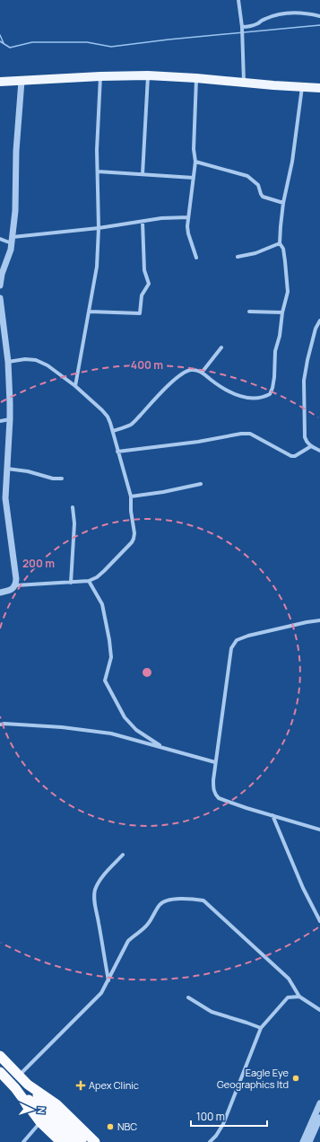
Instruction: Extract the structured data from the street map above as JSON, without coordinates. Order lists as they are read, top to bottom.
{
  "places": {
    "other": ["Eagle Eye Geographics ltd", "NBC"],
    "health": ["Apex Clinic"]
  },
  "scale_bar": "100 m",
  "north": "right",
  "rings": ["400 m", "200 m"]
}
